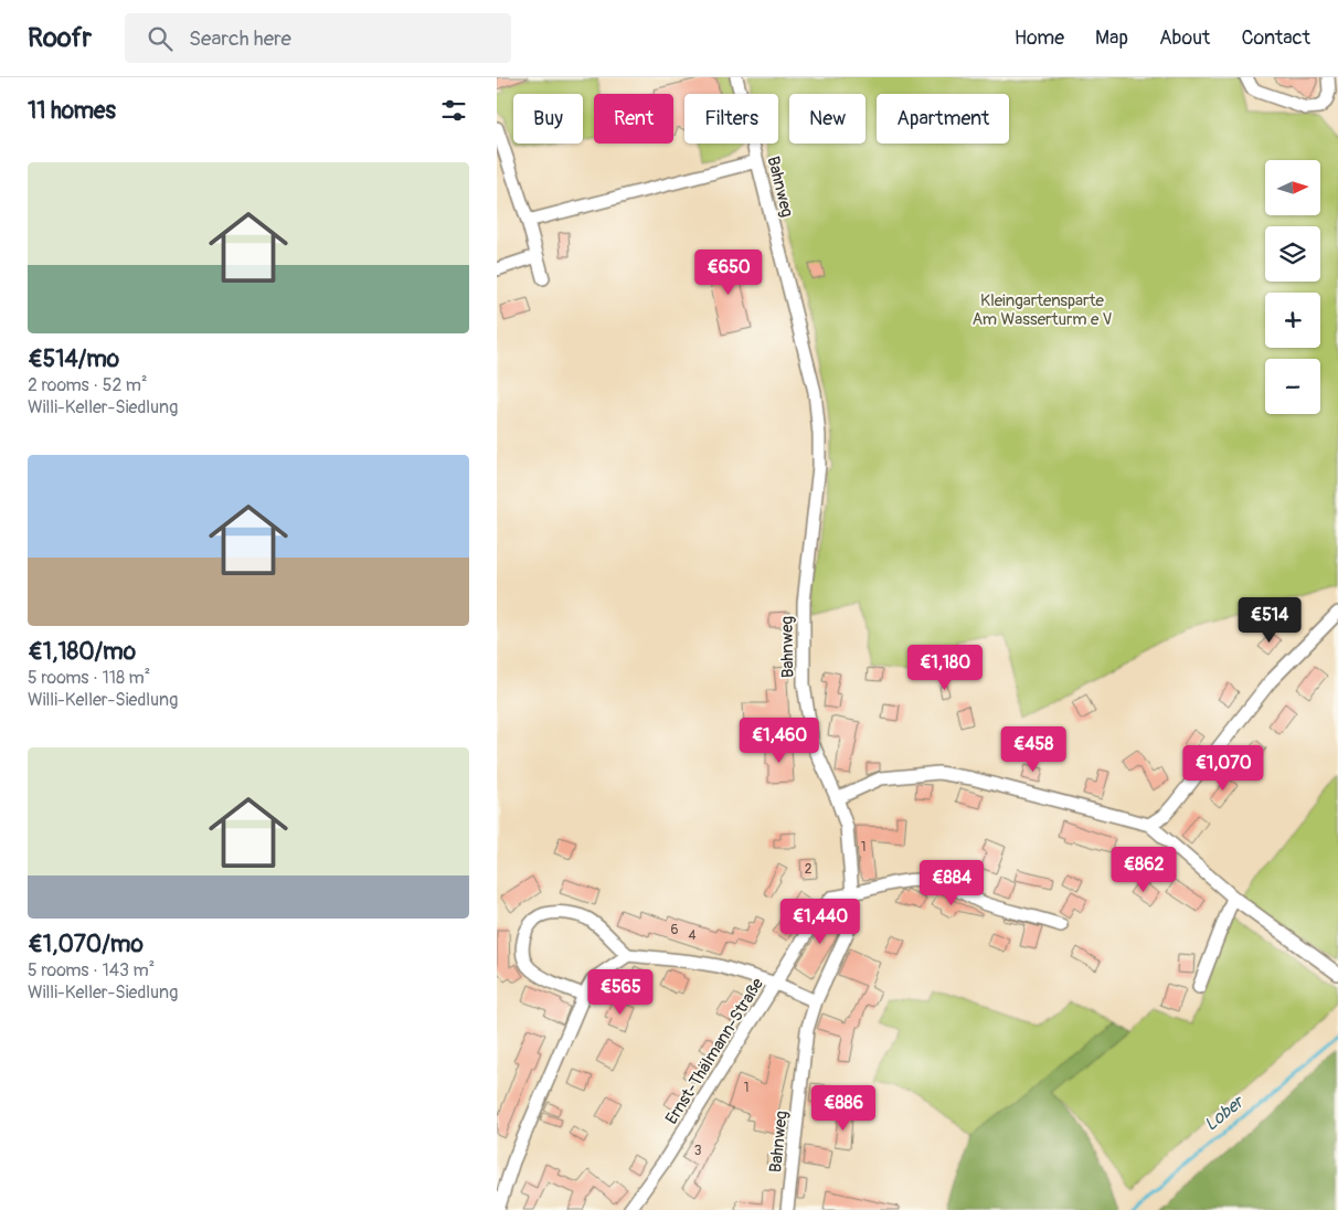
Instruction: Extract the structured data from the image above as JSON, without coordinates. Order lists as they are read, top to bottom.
{
  "streets": {
    "street": ["Bahnweg", "Ernst-Thälmann-Straße"]
  },
  "crossings": [
    ["Bahnweg", "Ernst-Thälmann-Straße"]
  ],
  "water": ["Lober"],
  "parks": ["Kleingartensparte Am Wasserturm e V"],
  "house_numbers": [
    "1",
    "2",
    "6",
    "4",
    "1",
    "3"
  ],
  "north": "right",
  "page": {
    "header": "Roofr",
    "search": "Search here",
    "nav": [
      "Home",
      "Map",
      "About",
      "Contact"
    ],
    "heading": "11 homes",
    "chip": [
      "Buy",
      "Rent",
      "Filters",
      "New",
      "Apartment"
    ],
    "list": [
      {
        "name": "€514/mo",
        "note": "2 rooms · 52 m² · Willi-Keller-Siedlung"
      },
      {
        "name": "€1,180/mo",
        "note": "5 rooms · 118 m² · Willi-Keller-Siedlung"
      },
      {
        "name": "€1,070/mo",
        "note": "5 rooms · 143 m² · Willi-Keller-Siedlung"
      }
    ],
    "map_buttons": ["+", "−"],
    "price": [
      "€650",
      "€514",
      "€1,180",
      "€1,460",
      "€458",
      "€1,070",
      "€862",
      "€884",
      "€1,440",
      "€565",
      "€886"
    ]
  }
}
